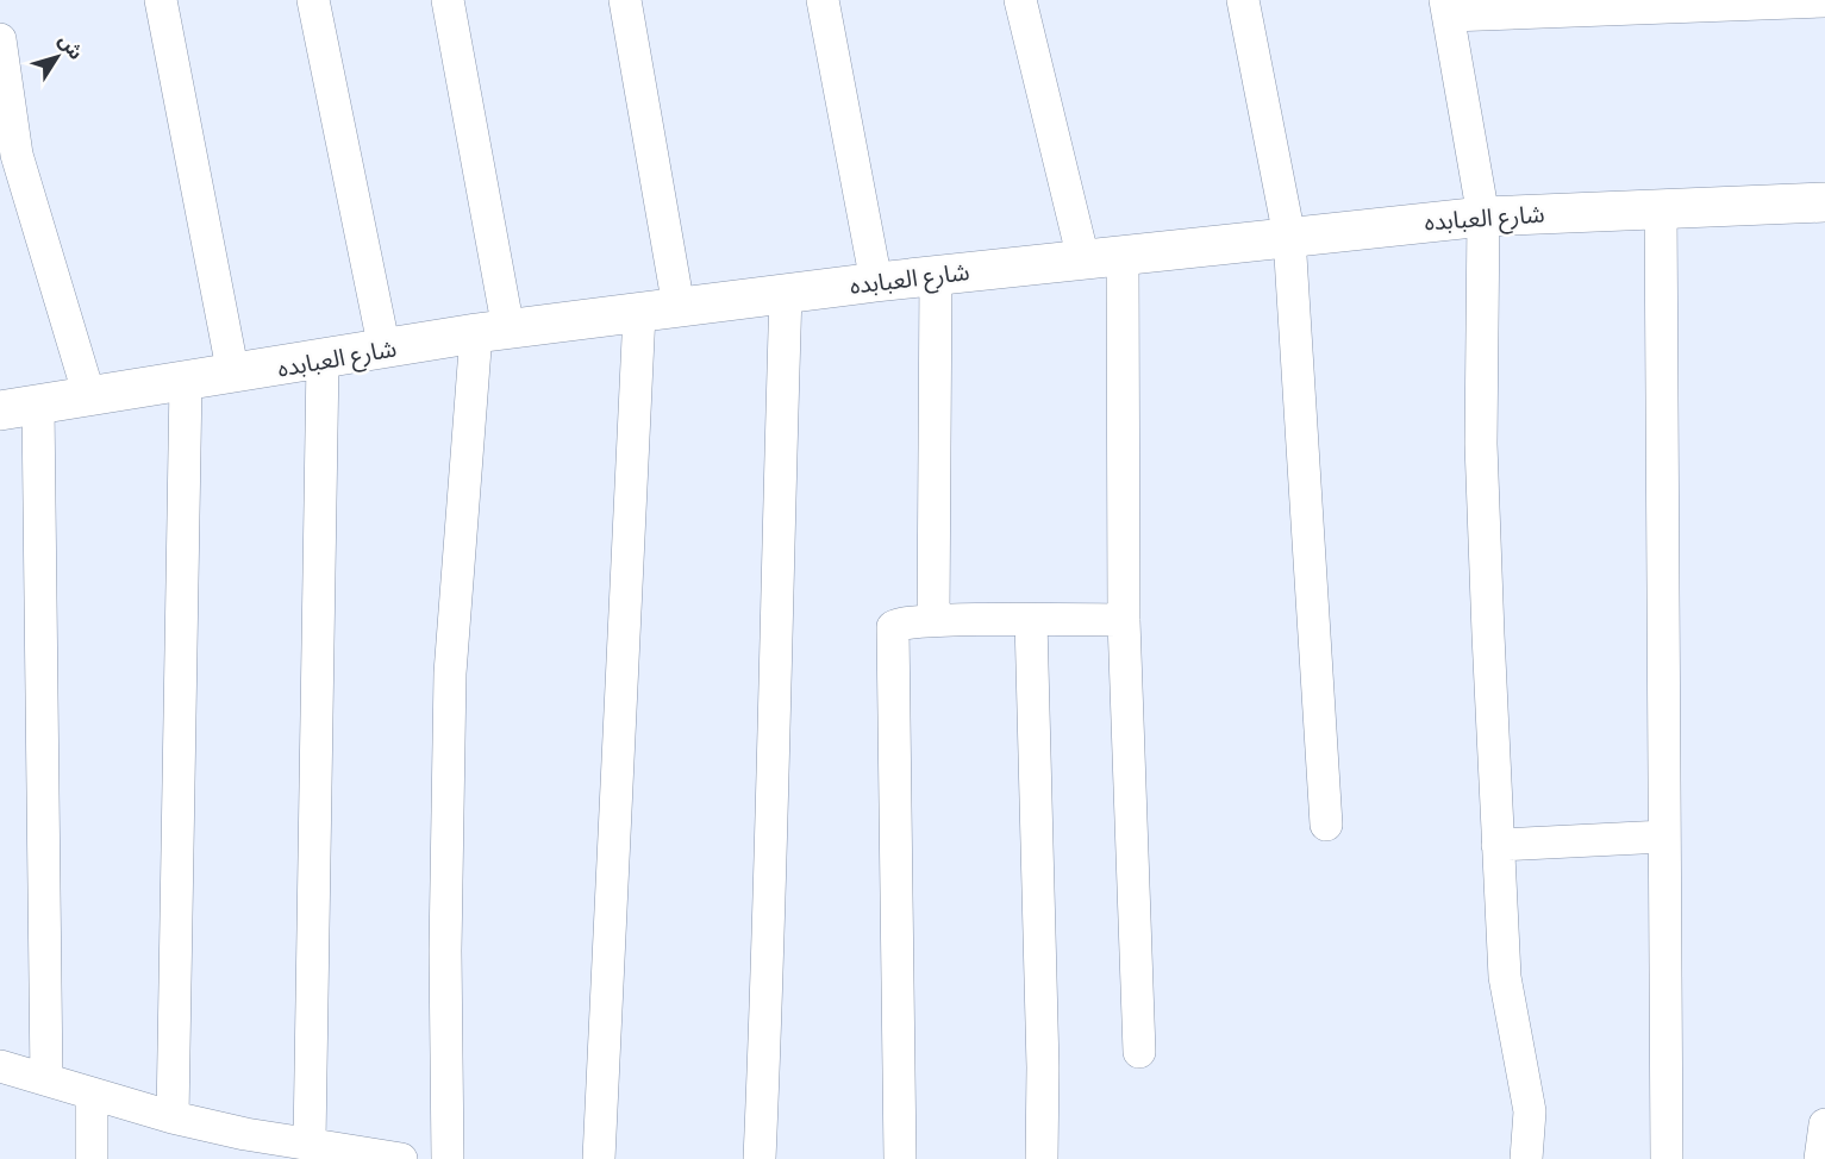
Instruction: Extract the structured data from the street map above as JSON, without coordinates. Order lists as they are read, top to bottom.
{
  "streets": {
    "street": ["شارع العبابده"]
  },
  "north": "top right"
}
